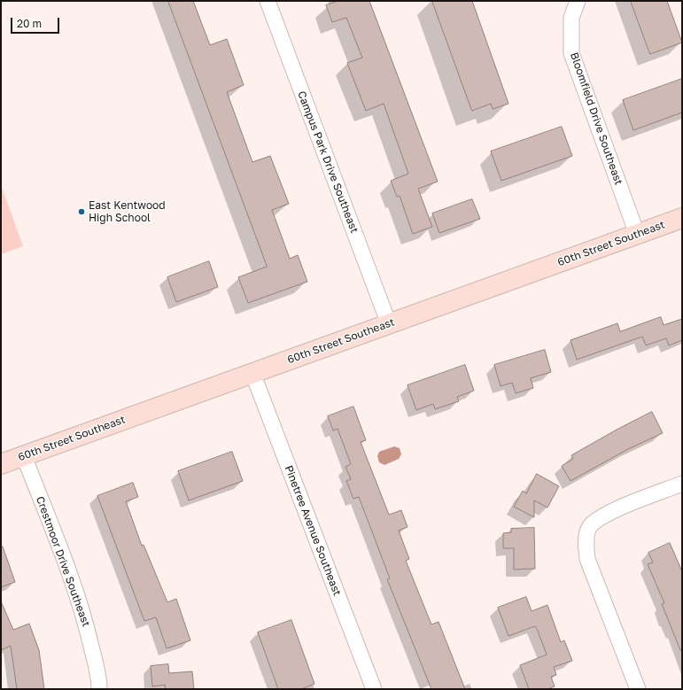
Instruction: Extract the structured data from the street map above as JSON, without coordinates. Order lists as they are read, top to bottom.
{
  "streets": {
    "main road": ["60th Street Southeast"],
    "street": [
      "Bloomfield Drive Southeast",
      "Campus Park Drive Southeast",
      "Pinetree Avenue Southeast",
      "Crestmoor Drive Southeast"
    ]
  },
  "crossings": [
    ["Bloomfield Drive Southeast", "60th Street Southeast"],
    ["Campus Park Drive Southeast", "60th Street Southeast"],
    ["60th Street Southeast", "Pinetree Avenue Southeast"],
    ["60th Street Southeast", "Crestmoor Drive Southeast"]
  ],
  "places": ["East Kentwood High School"],
  "scale_bar": "20 m"
}
